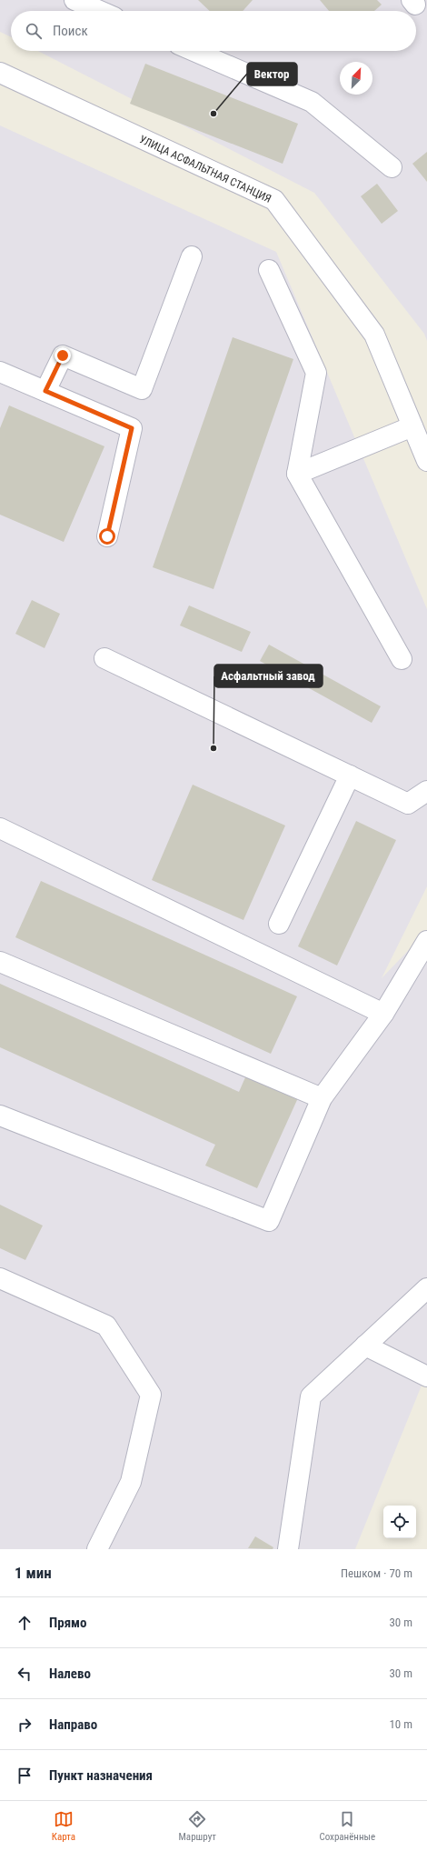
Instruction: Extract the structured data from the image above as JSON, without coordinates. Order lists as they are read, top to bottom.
{
  "streets": {
    "street": ["УЛИЦА АСФАЛЬТНАЯ СТАНЦИЯ"]
  },
  "places": ["Вектор", "Асфальтный завод"],
  "north": "top right",
  "page": {
    "search": "Поиск",
    "heading": ["1 мин", "Пешком · 70 m"],
    "list": [
      ["Прямо", "30 m"],
      ["Налево", "30 m"],
      ["Направо", "10 m"],
      "Пункт назначения"
    ],
    "nav": ["Карта", "Маршрут", "Сохранённые"]
  }
}
